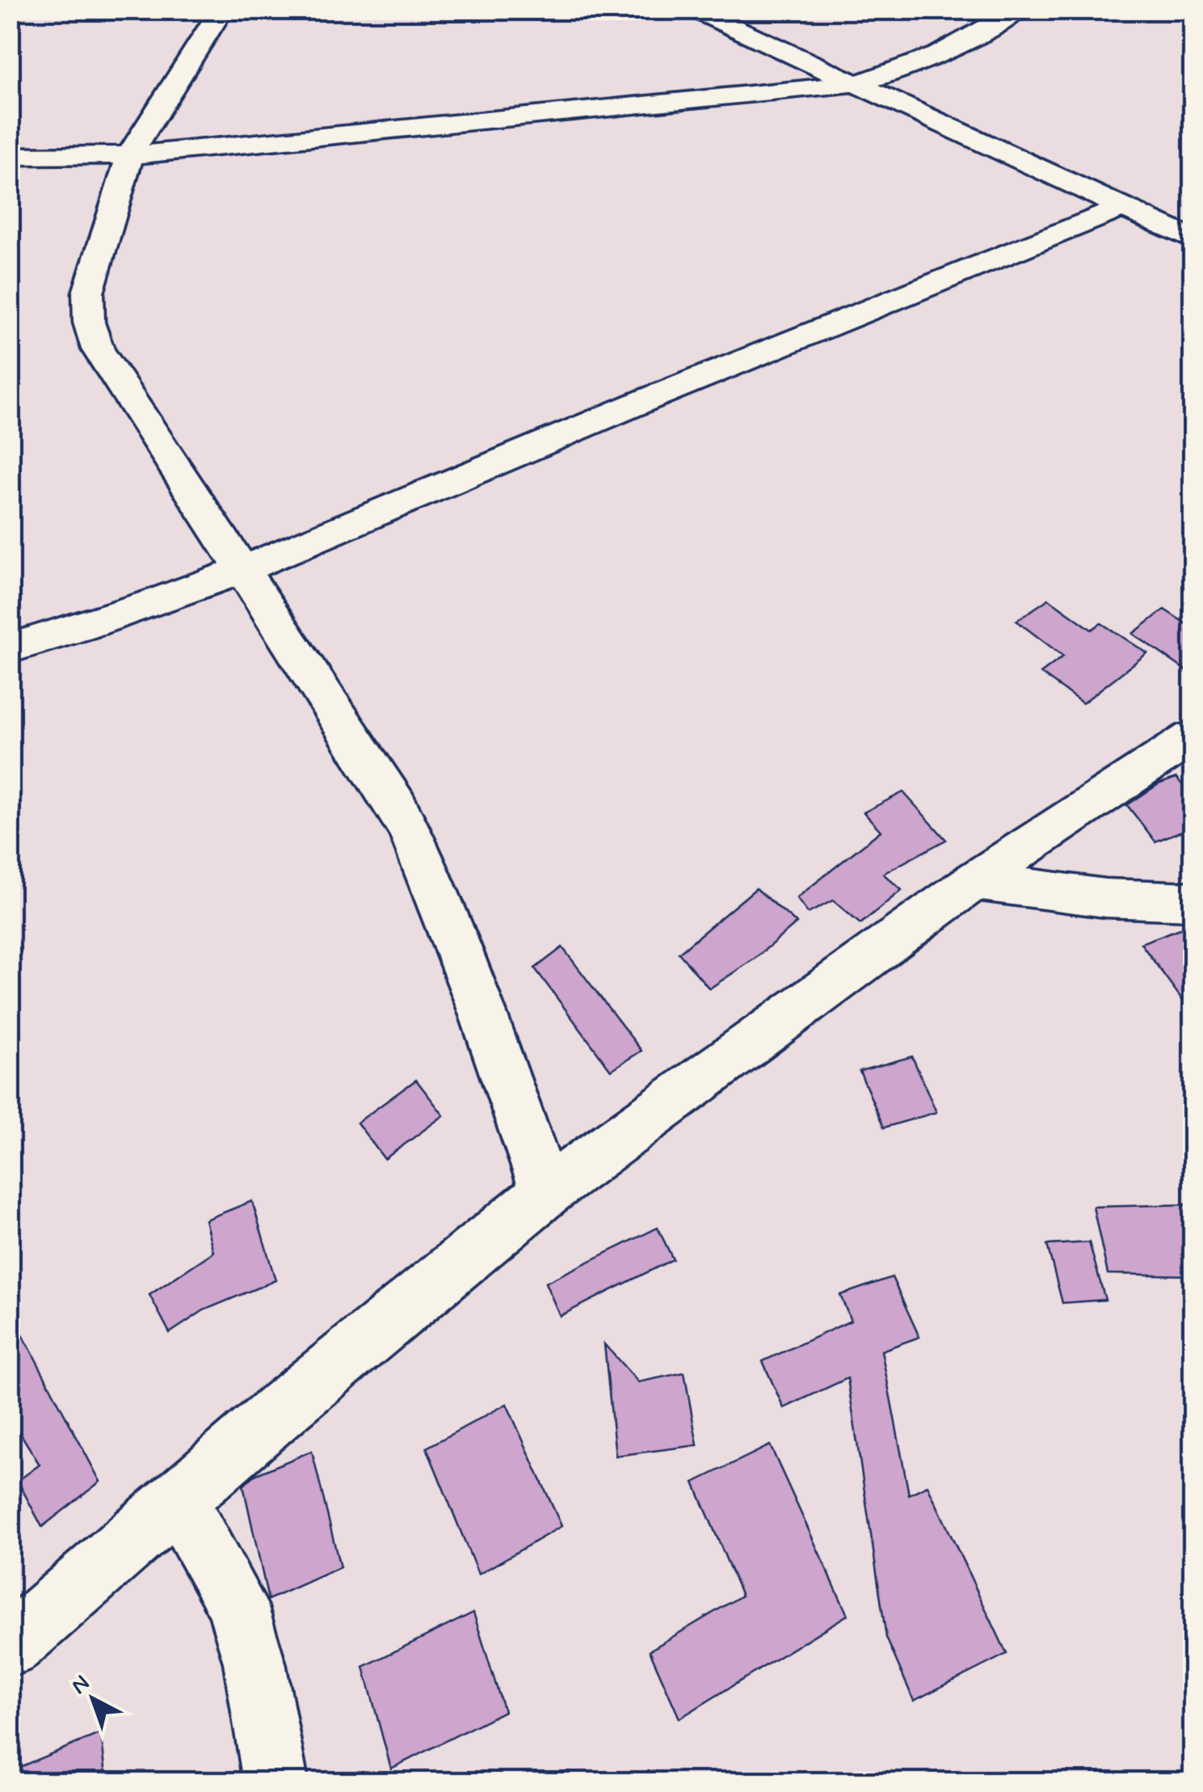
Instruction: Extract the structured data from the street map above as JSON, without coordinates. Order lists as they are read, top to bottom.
{
  "north": "top left"
}
